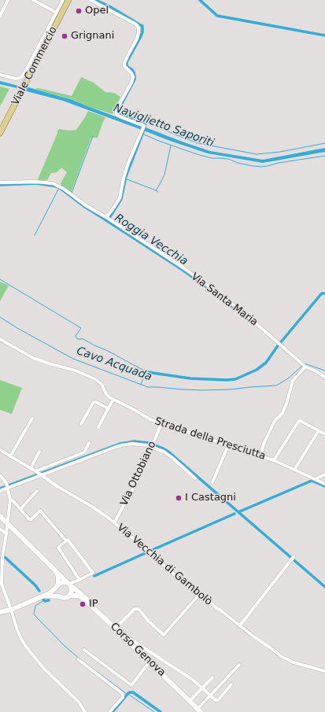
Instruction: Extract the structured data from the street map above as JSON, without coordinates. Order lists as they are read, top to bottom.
{
  "streets": {
    "main road": ["Viale Commercio", "Corso Genova"],
    "street": [
      "Via Santa Maria",
      "Strada della Presciutta",
      "Via Ottobiano",
      "Via Vecchia di Gambolò"
    ]
  },
  "crossings": [
    ["Strada della Presciutta", "Via Ottobiano"],
    ["Via Ottobiano", "Via Vecchia di Gambolò"]
  ],
  "water": ["Naviglietto Saporiti", "Roggia Vecchia", "Cavo Acquada"],
  "places": [
    "Opel",
    "Grignani",
    "I Castagni",
    "IP"
  ]
}
